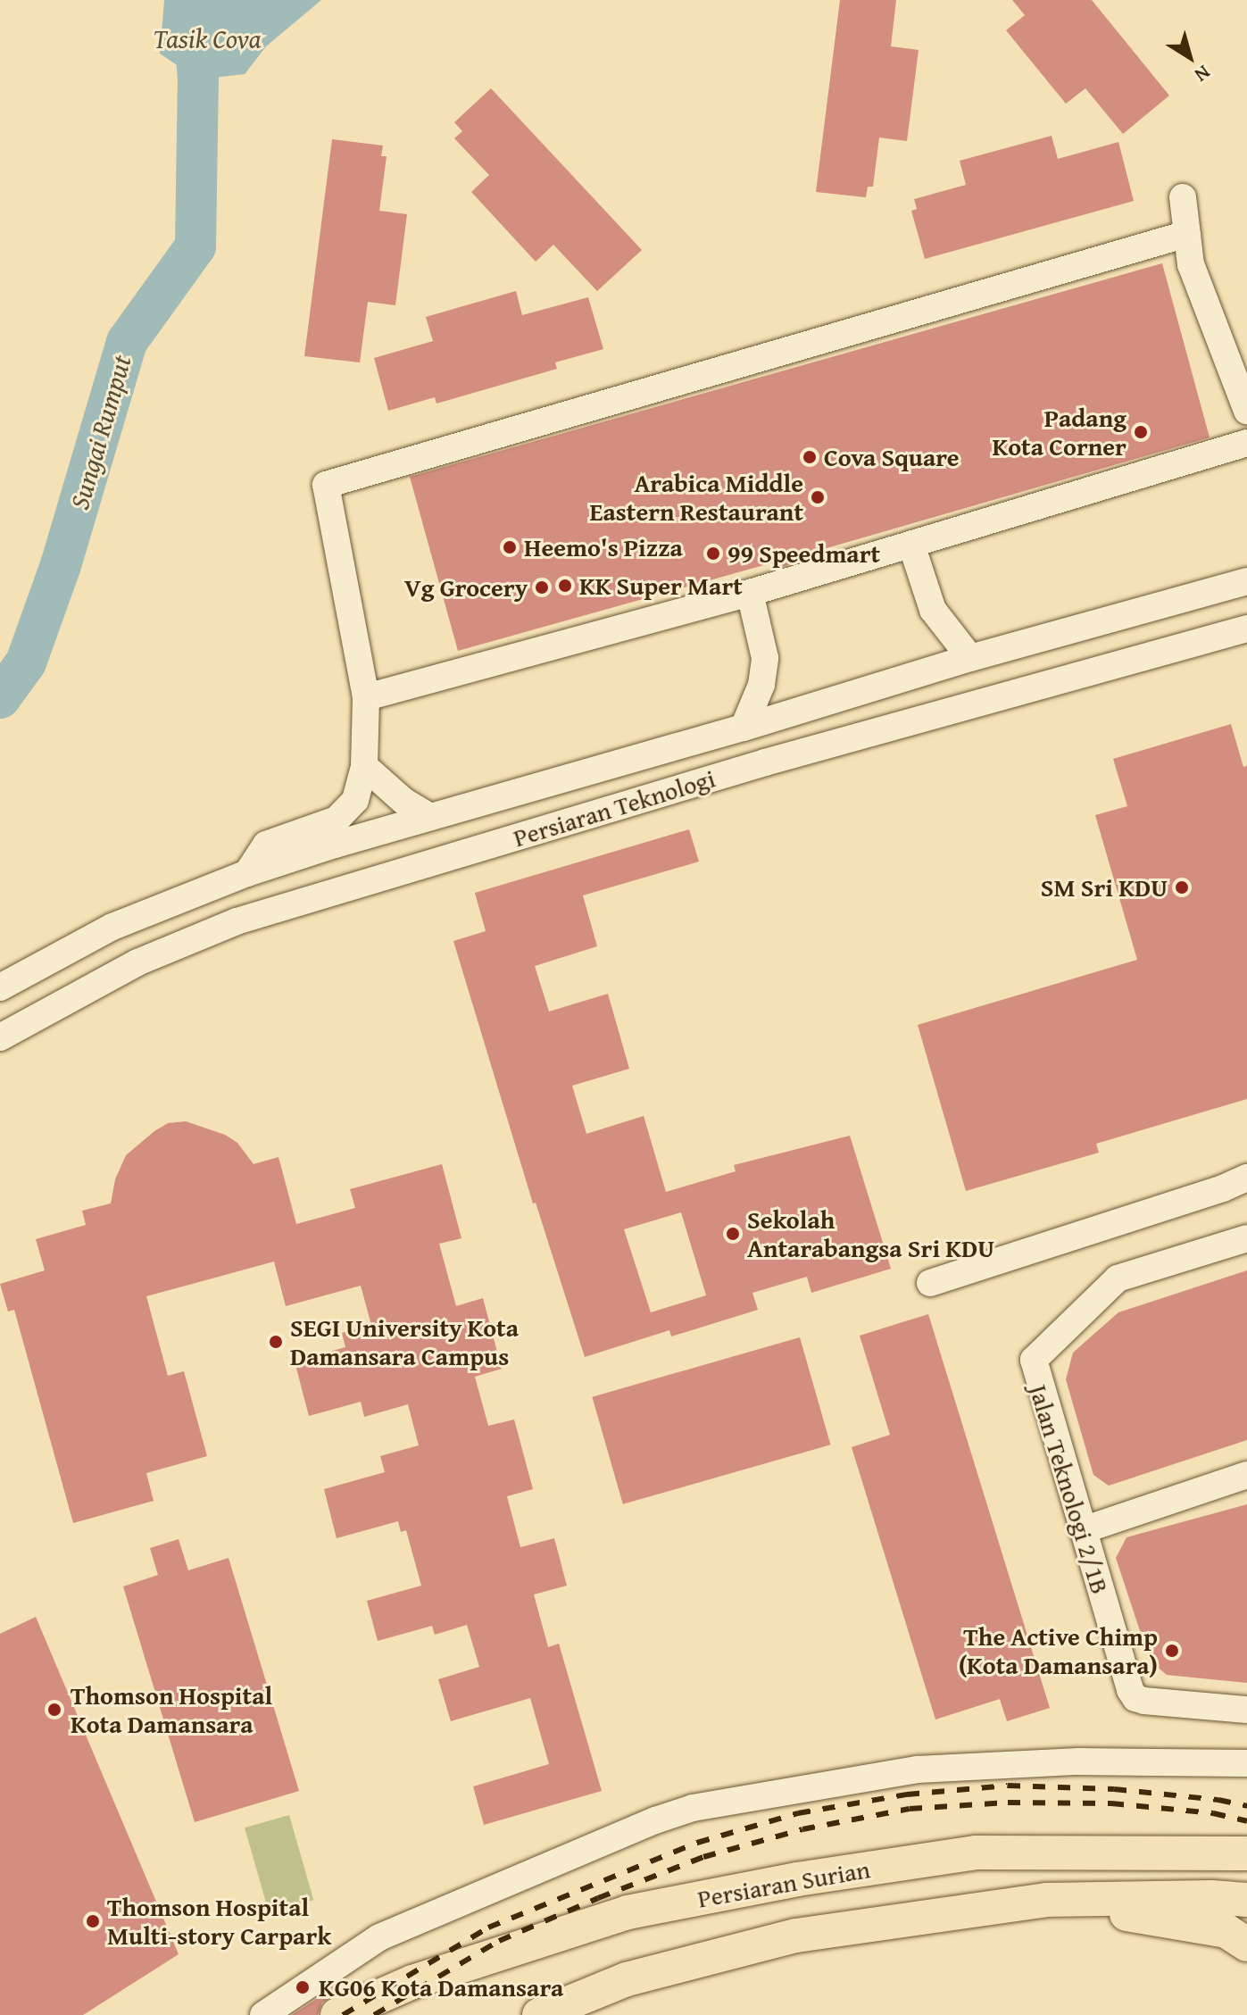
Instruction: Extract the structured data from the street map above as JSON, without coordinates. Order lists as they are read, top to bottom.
{
  "streets": {
    "main road": ["Persiaran Surian"],
    "street": ["Persiaran Teknologi", "Jalan Teknologi 2/1B"]
  },
  "water": ["Tasik Cova", "Sungai Rumput"],
  "places": [
    "Padang Kota Corner",
    "Cova Square",
    "Arabica Middle Eastern Restaurant",
    "Heemo's Pizza",
    "99 Speedmart",
    "KK Super Mart",
    "Vg Grocery",
    "SM Sri KDU",
    "Sekolah Antarabangsa Sri KDU",
    "SEGI University Kota Damansara Campus",
    "The Active Chimp (Kota Damansara)",
    "Thomson Hospital Kota Damansara",
    "Thomson Hospital Multi-story Carpark",
    "KG06 Kota Damansara"
  ],
  "north": "bottom right"
}
